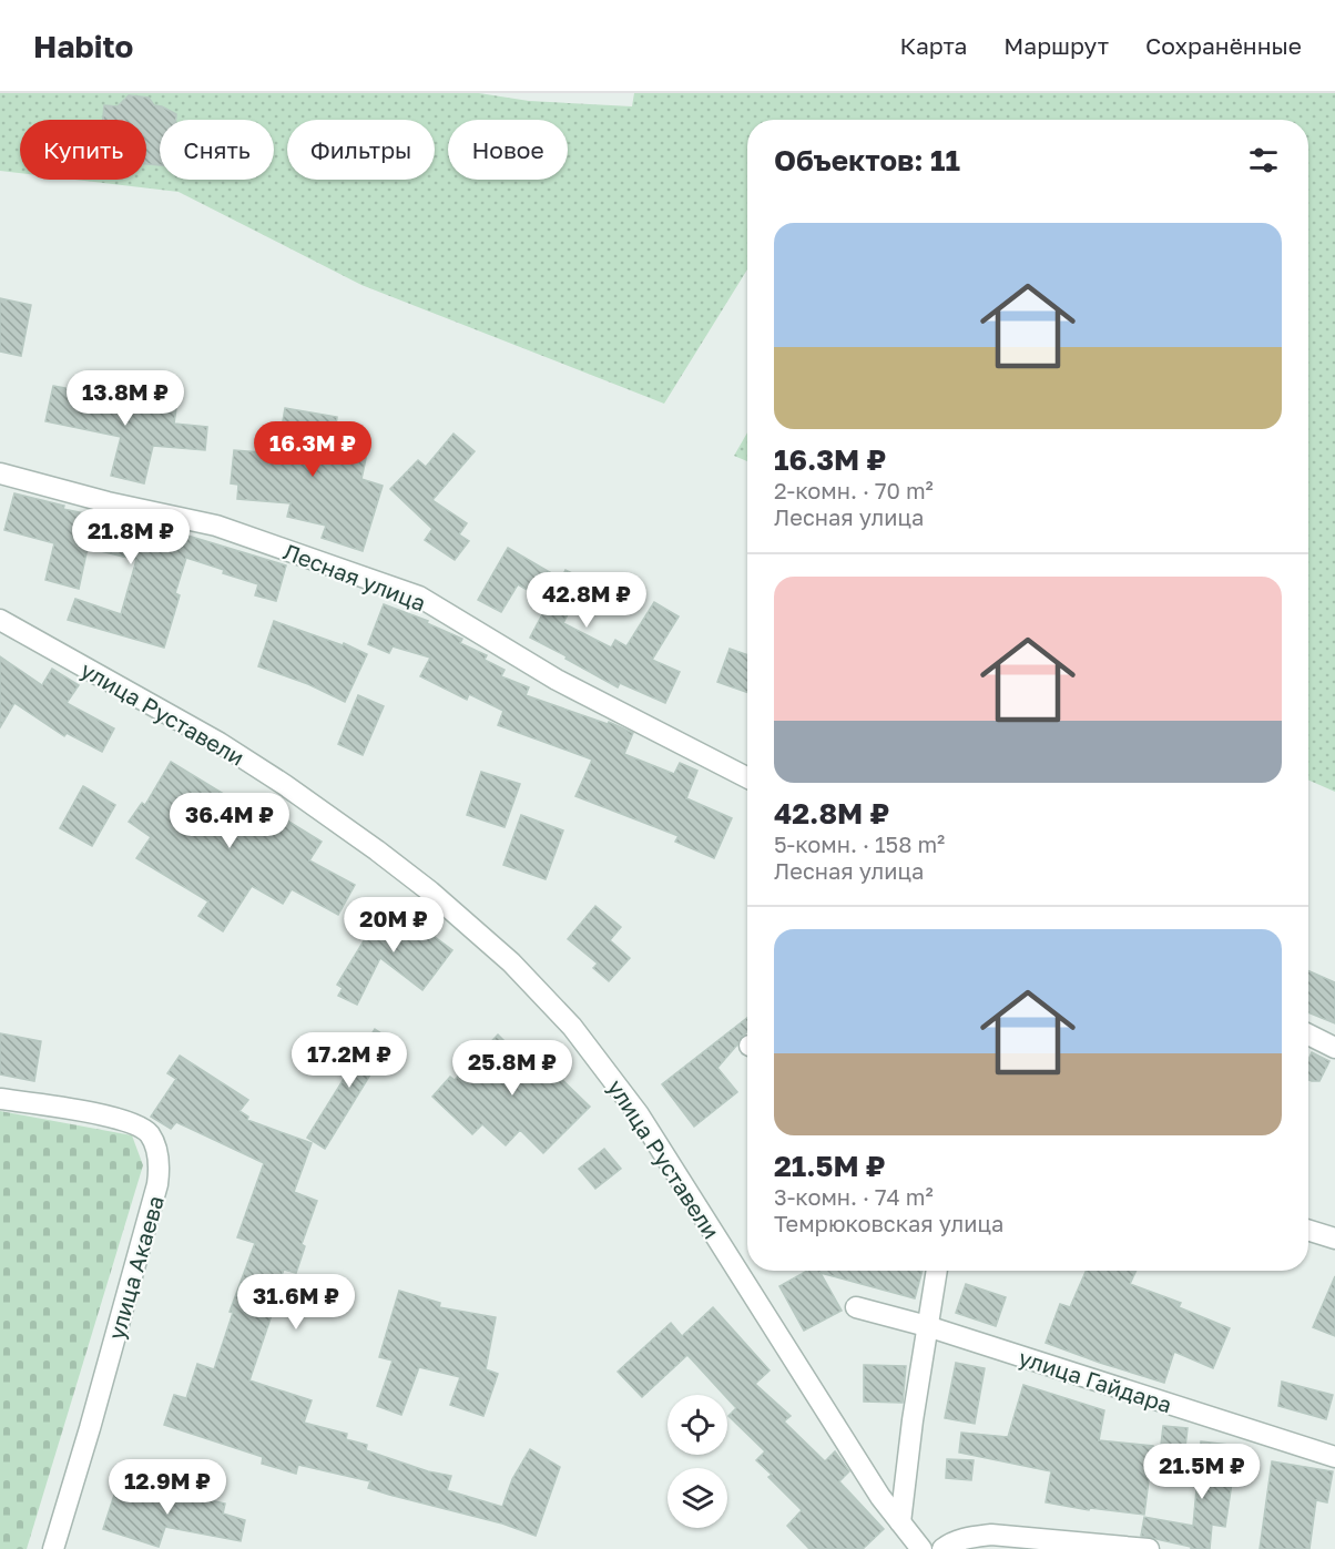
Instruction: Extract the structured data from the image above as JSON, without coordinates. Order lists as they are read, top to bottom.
{
  "streets": {
    "street": [
      "Лесная улица",
      "улица Руставели",
      "улица Акаева",
      "улица Гайдара"
    ]
  },
  "page": {
    "header": "Habito",
    "nav": ["Карта", "Маршрут", "Сохранённые"],
    "chip": [
      "Купить",
      "Снять",
      "Фильтры",
      "Новое"
    ],
    "heading": "Объектов: 11",
    "list": [
      {
        "name": "16.3M ₽",
        "note": "2-комн. · 70 m² · Лесная улица"
      },
      {
        "name": "42.8M ₽",
        "note": "5-комн. · 158 m² · Лесная улица"
      },
      {
        "name": "21.5M ₽",
        "note": "3-комн. · 74 m² · Темрюковская улица"
      }
    ],
    "price": [
      "13.8M ₽",
      "16.3M ₽",
      "21.8M ₽",
      "42.8M ₽",
      "36.4M ₽",
      "20M ₽",
      "17.2M ₽",
      "25.8M ₽",
      "31.6M ₽",
      "21.5M ₽",
      "12.9M ₽"
    ]
  }
}
